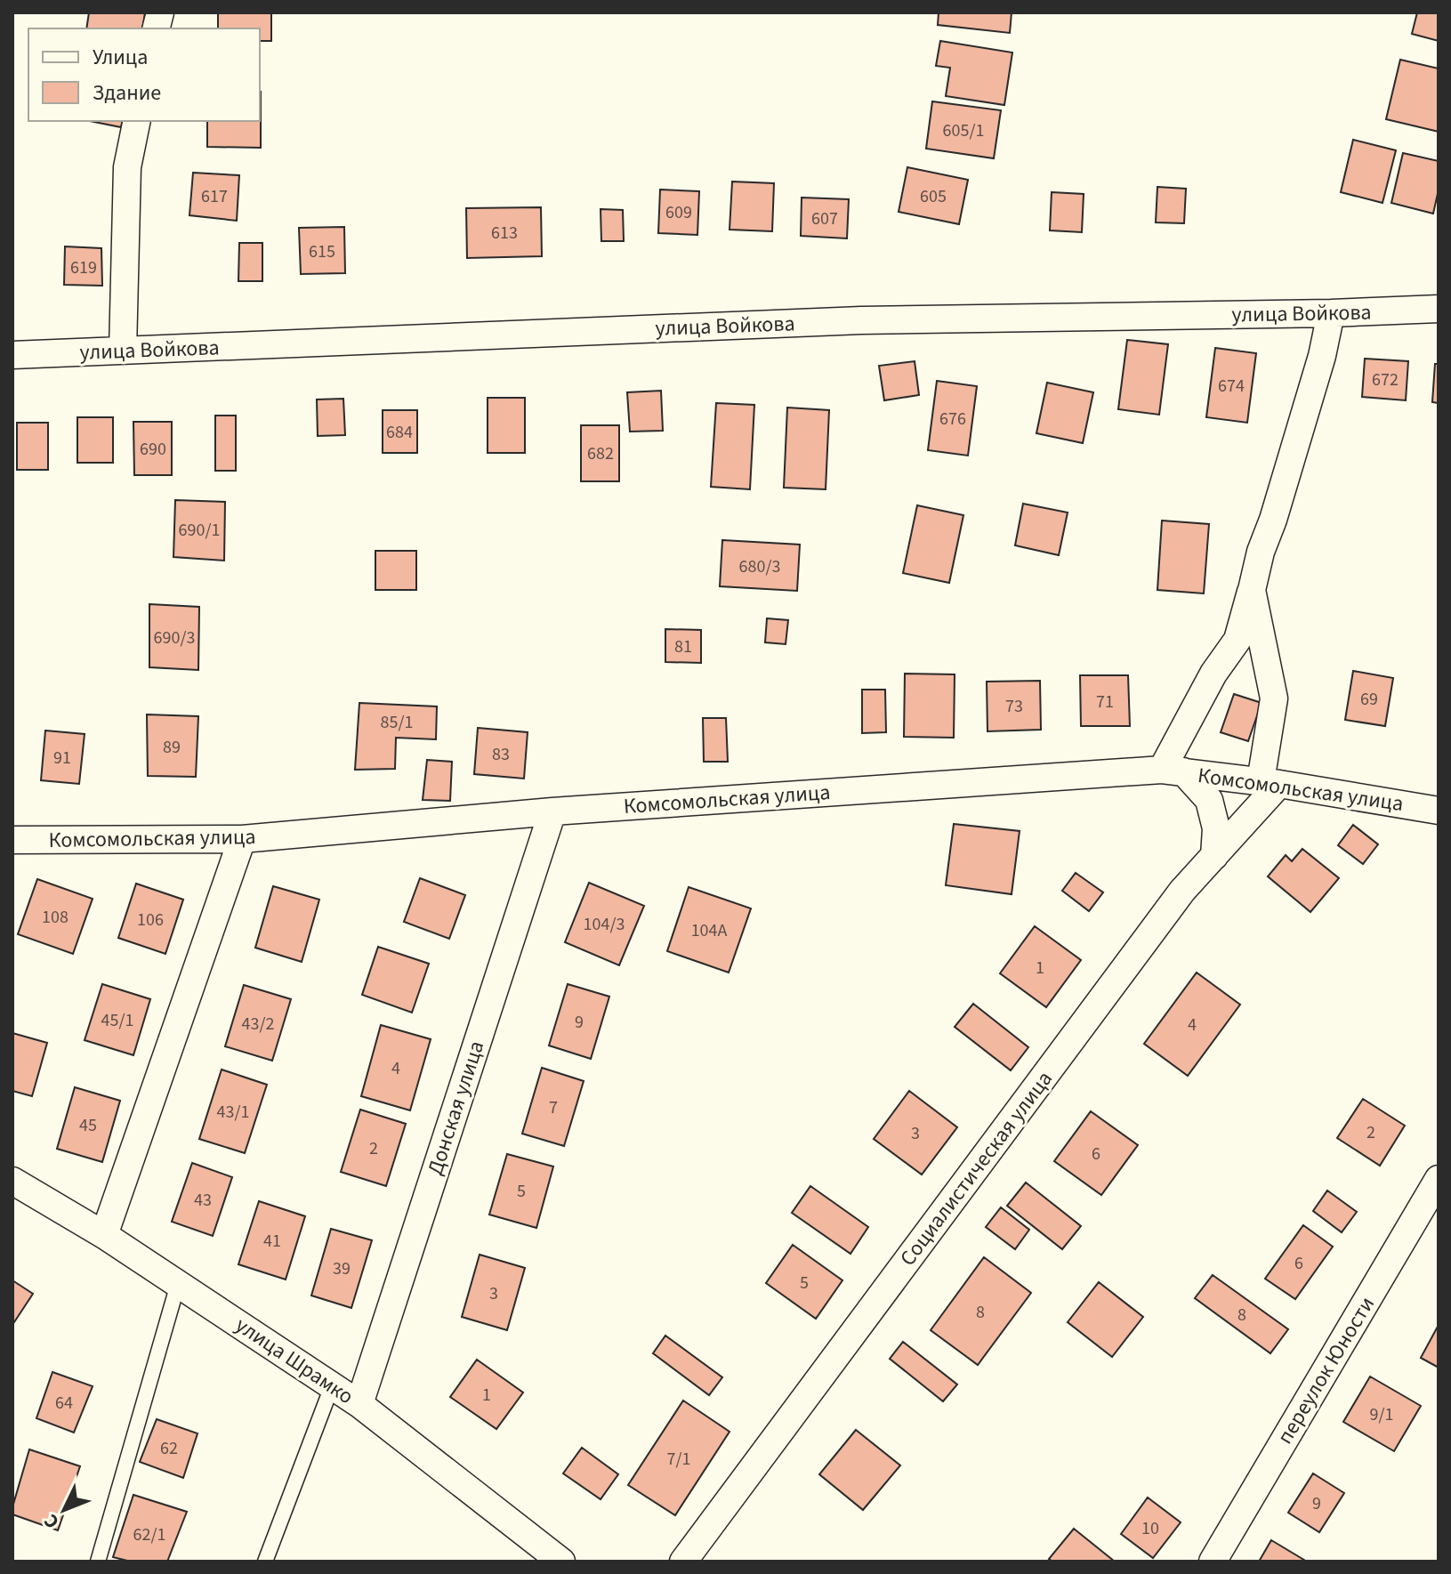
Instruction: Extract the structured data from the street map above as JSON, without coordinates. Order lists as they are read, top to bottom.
{
  "streets": {
    "street": [
      "улица Войкова",
      "Комсомольская улица",
      "Донская улица",
      "Социалистическая улица",
      "улица Шрамко",
      "переулок Юности"
    ]
  },
  "crossings": [
    ["Комсомольская улица", "Донская улица"],
    ["Комсомольская улица", "Социалистическая улица"],
    ["Донская улица", "улица Шрамко"]
  ],
  "house_numbers": [
    "605/1",
    "617",
    "605",
    "609",
    "607",
    "613",
    "615",
    "619",
    "672",
    "674",
    "676",
    "684",
    "690",
    "682",
    "690/1",
    "680/3",
    "690/3",
    "81",
    "69",
    "71",
    "73",
    "85/1",
    "89",
    "83",
    "91",
    "108",
    "106",
    "104/3",
    "104А",
    "1",
    "45/1",
    "9",
    "43/2",
    "4",
    "4",
    "7",
    "43/1",
    "45",
    "2",
    "3",
    "2",
    "6",
    "5",
    "43",
    "41",
    "6",
    "39",
    "5",
    "3",
    "8",
    "8",
    "1",
    "64",
    "9/1",
    "62",
    "7/1",
    "9",
    "10",
    "62/1"
  ],
  "legend": ["Улица", "Здание"],
  "north": "bottom left"
}
